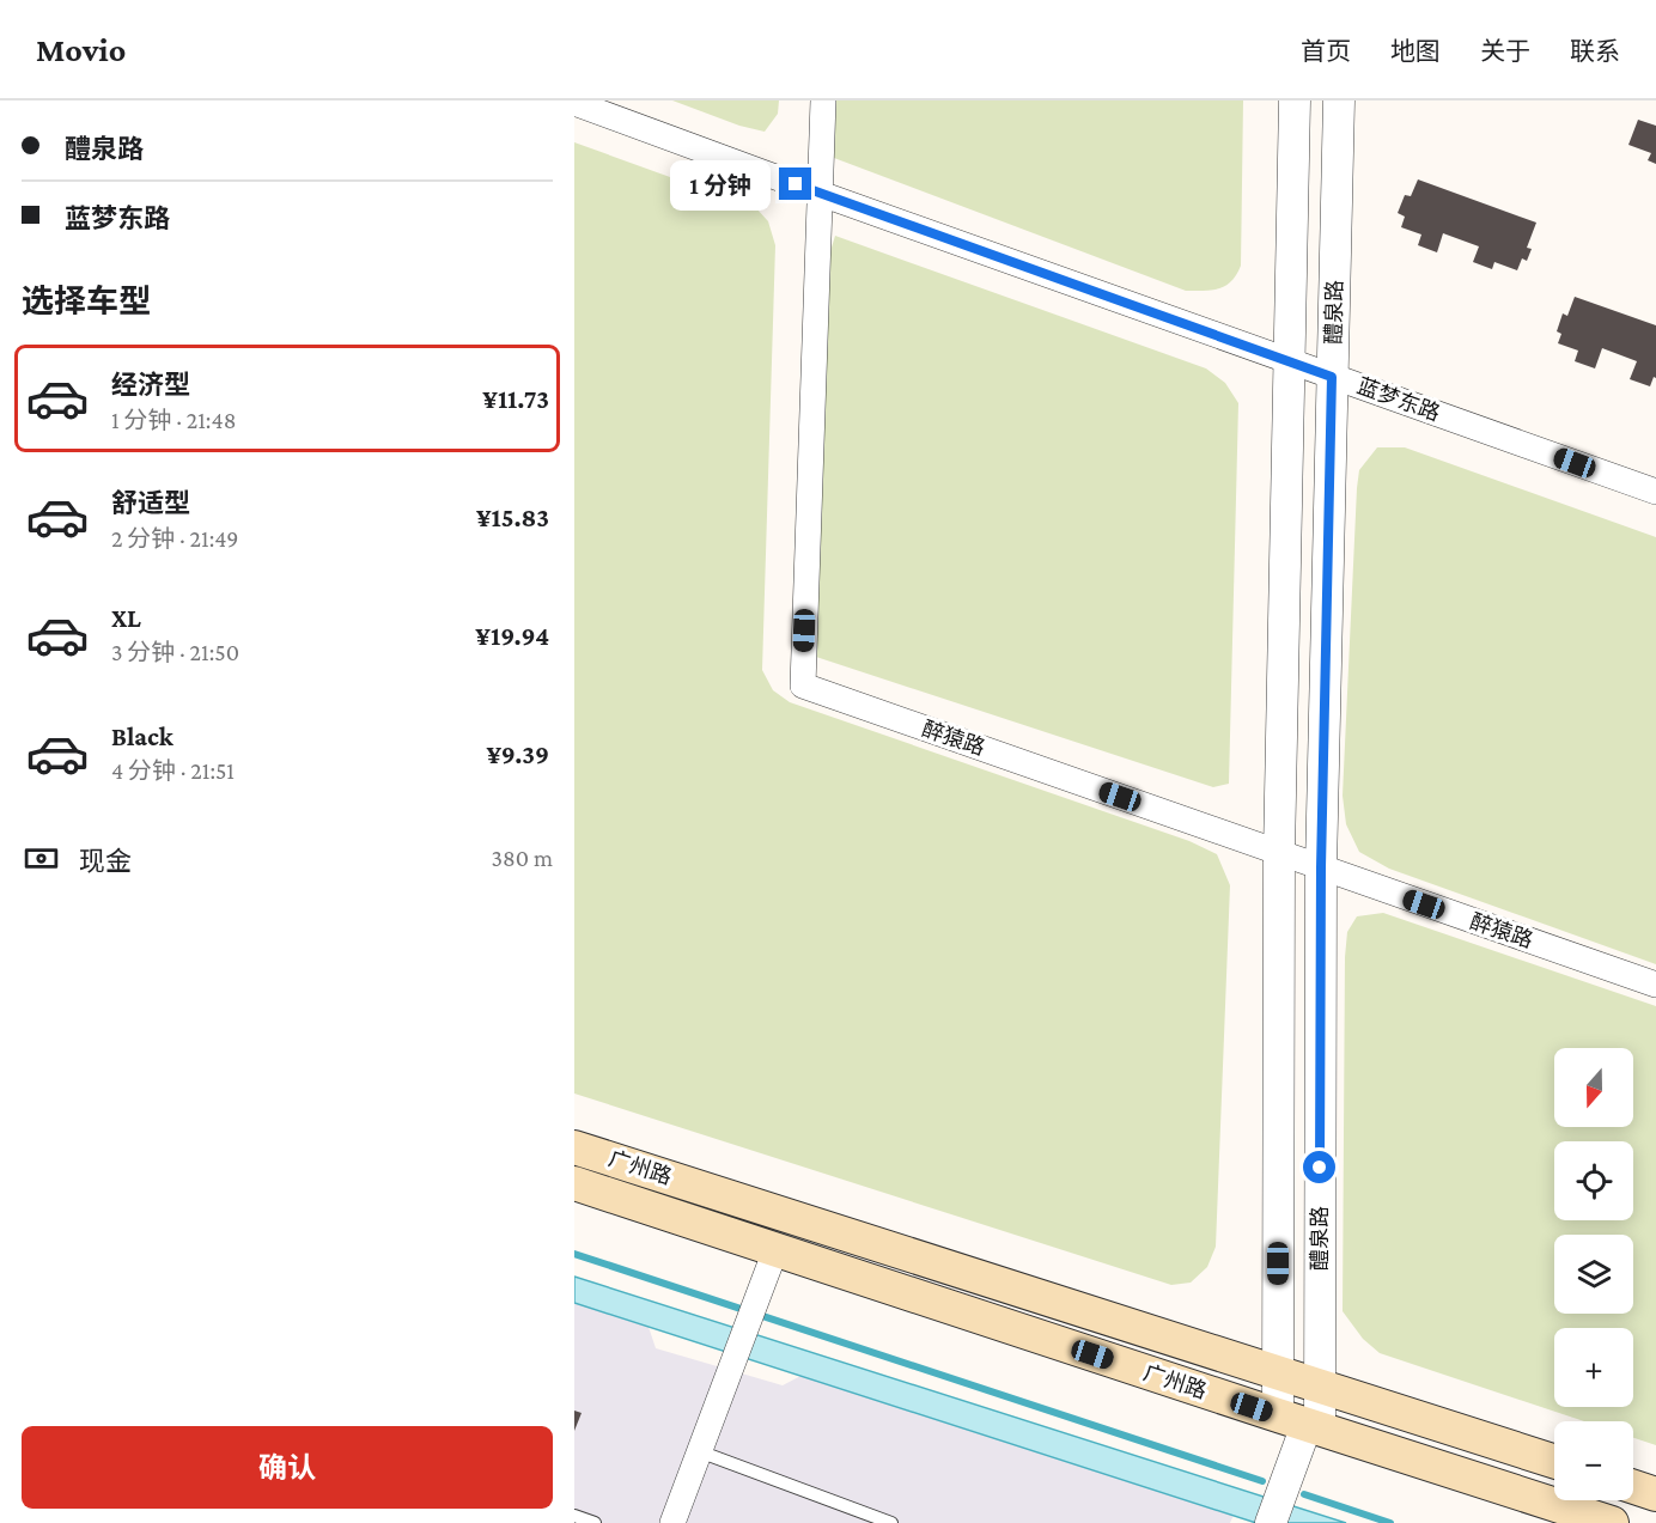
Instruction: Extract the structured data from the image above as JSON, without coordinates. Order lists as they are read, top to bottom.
{
  "streets": {
    "main road": ["广州路"],
    "street": ["醴泉路", "蓝梦东路", "醉猿路"]
  },
  "crossings": [
    ["醴泉路", "蓝梦东路"],
    ["醴泉路", "醉猿路"],
    ["醴泉路", "广州路"],
    ["蓝梦东路", "醉猿路"]
  ],
  "north": "bottom",
  "page": {
    "header": "Movio",
    "nav": [
      "首页",
      "地图",
      "关于",
      "联系"
    ],
    "banner": ["醴泉路", "蓝梦东路"],
    "bubble": "1 分钟",
    "heading": "选择车型",
    "list": [
      {
        "name": "经济型",
        "note": "1 分钟 · 21:48",
        "value": "¥11.73"
      },
      {
        "name": "舒适型",
        "note": "2 分钟 · 21:49",
        "value": "¥15.83"
      },
      {
        "name": "XL",
        "note": "3 分钟 · 21:50",
        "value": "¥19.94"
      },
      {
        "name": "Black",
        "note": "4 分钟 · 21:51",
        "value": "¥9.39"
      }
    ],
    "pay": ["现金", "380 m"],
    "map_buttons": ["+", "−"],
    "buttons": "确认"
  }
}
